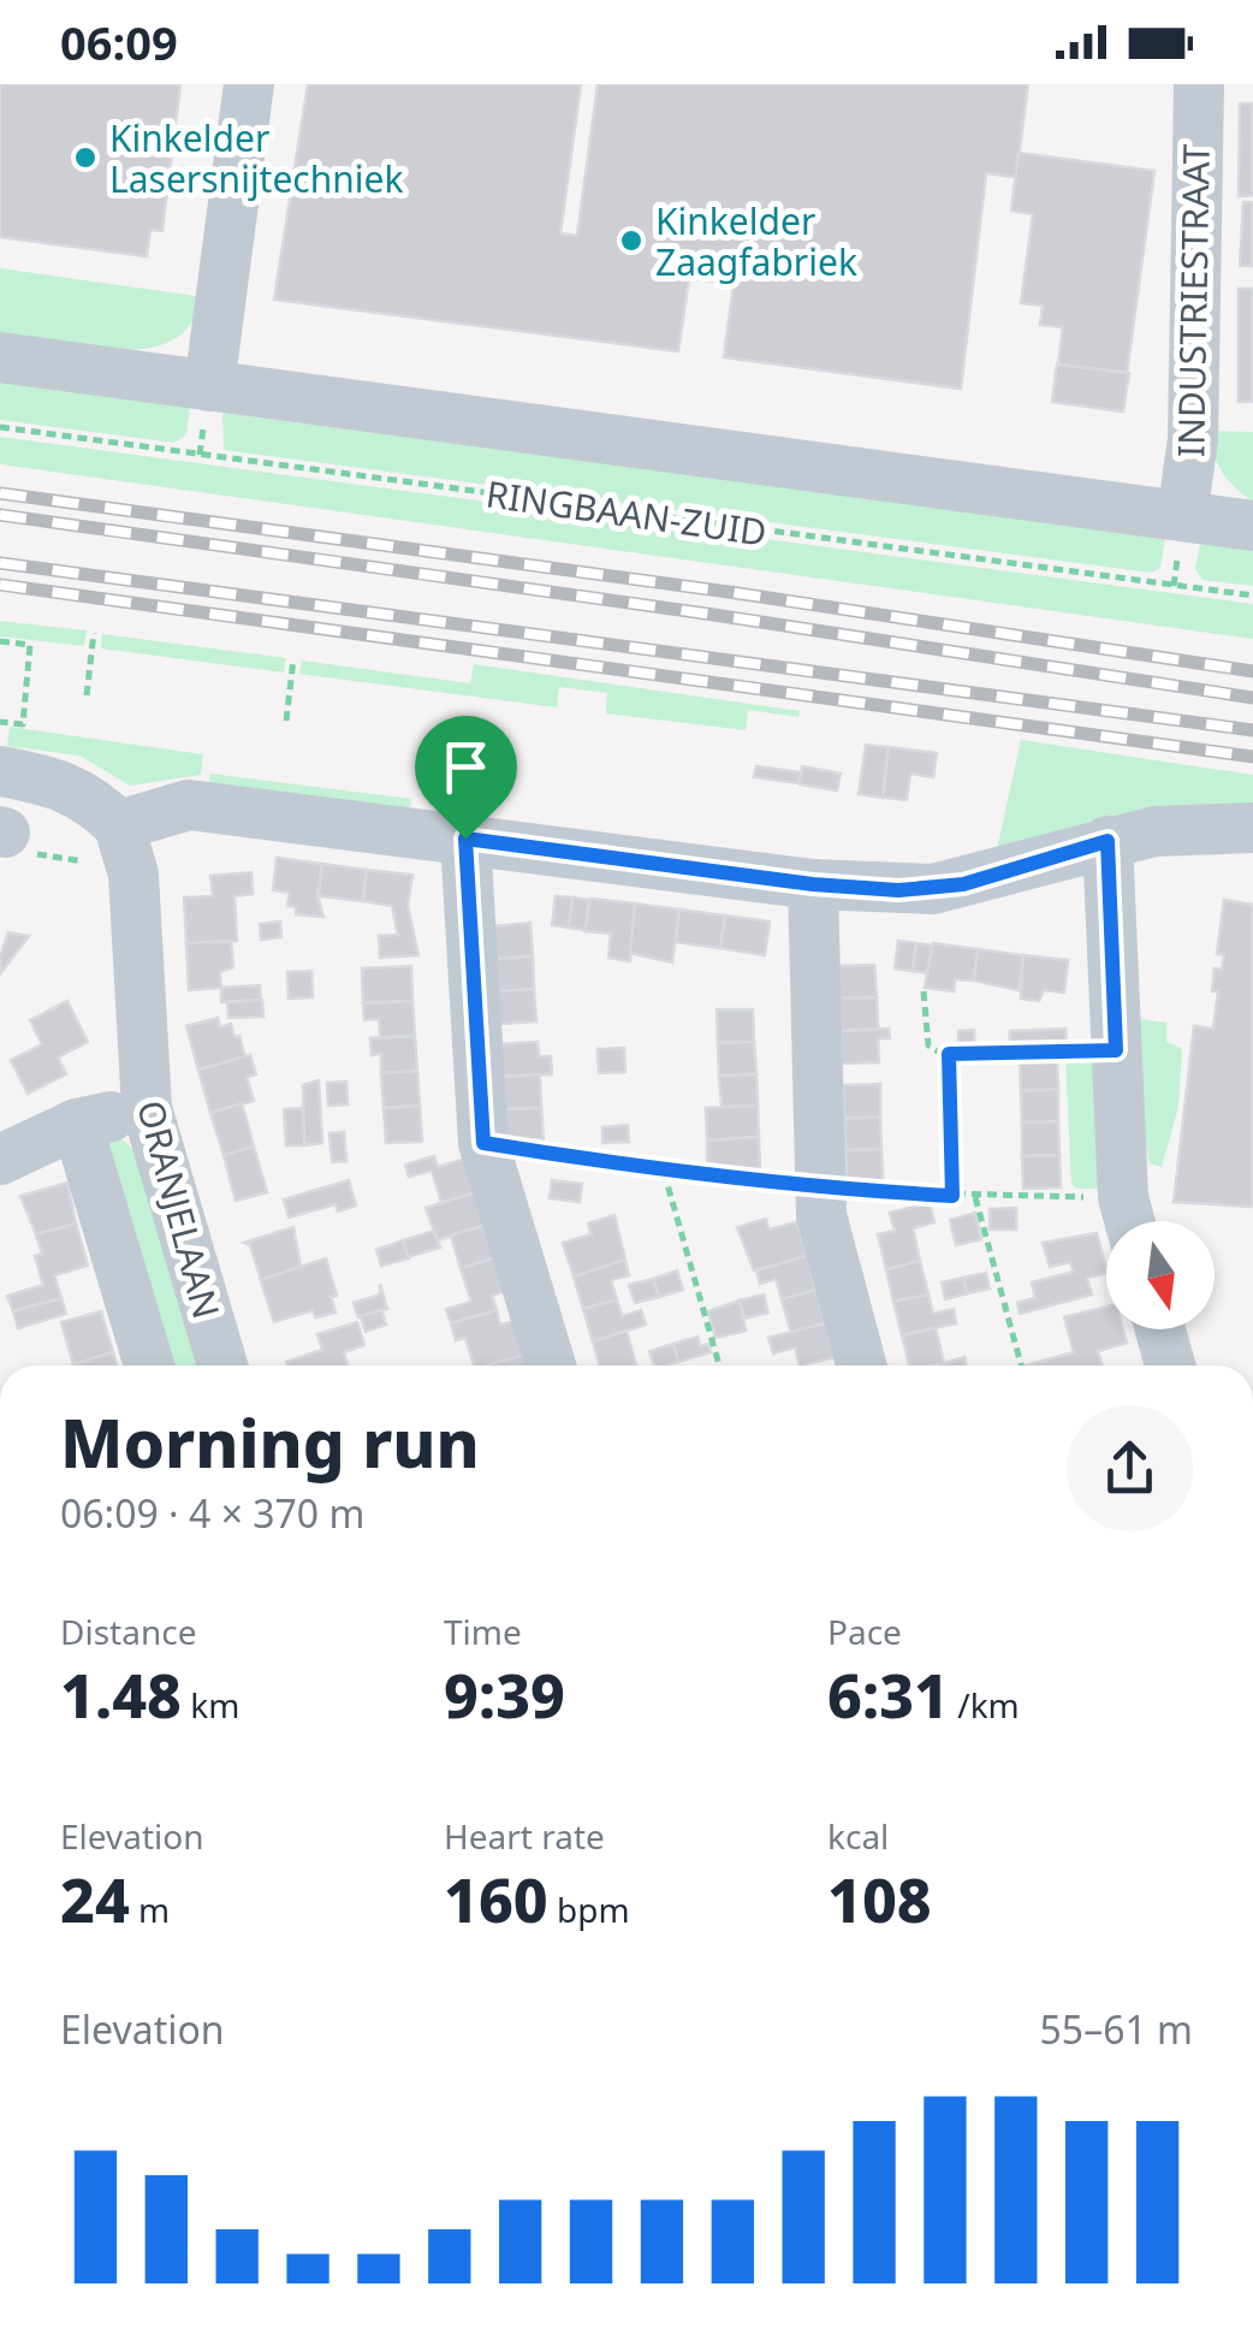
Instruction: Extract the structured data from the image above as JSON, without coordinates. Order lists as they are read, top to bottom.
{
  "streets": {
    "street": ["INDUSTRIESTRAAT", "RINGBAAN-ZUID", "ORANJELAAN"]
  },
  "crossings": [
    ["INDUSTRIESTRAAT", "RINGBAAN-ZUID"]
  ],
  "places": ["Kinkelder Lasersnijtechniek", "Kinkelder Zaagfabriek"],
  "north": "bottom",
  "page": {
    "status": "06:09",
    "heading": ["Morning run", "06:09 · 4 × 370 m"],
    "stats": [
      ["Distance", "1.48 km"],
      ["Time", "9:39"],
      ["Pace", "6:31 /km"],
      ["Elevation", "24 m"],
      ["Heart rate", "160 bpm"],
      ["kcal", "108"]
    ],
    "chart": ["Elevation", "55–61 m"]
  }
}
